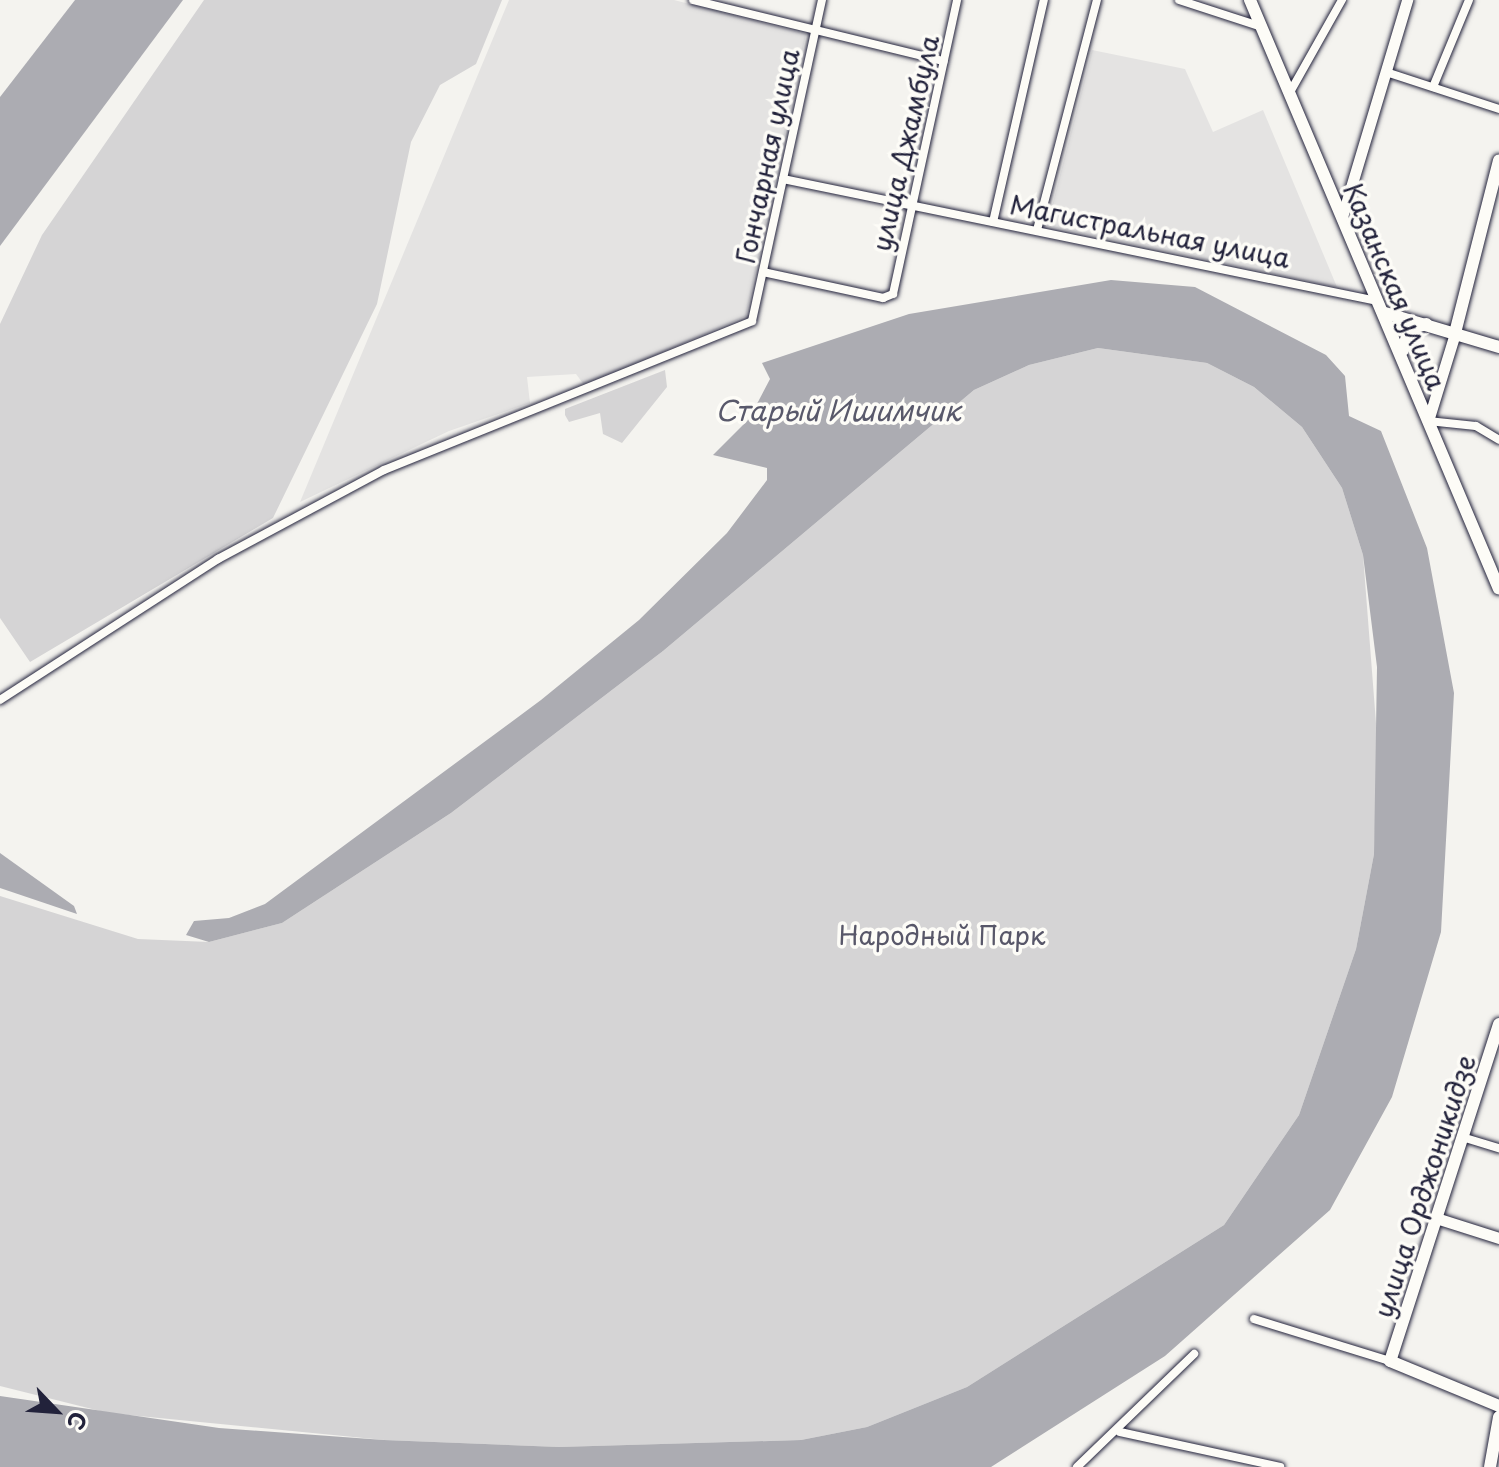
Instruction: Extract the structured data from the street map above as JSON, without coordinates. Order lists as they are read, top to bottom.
{
  "streets": {
    "main road": ["Магистральная улица", "Казанская улица", "улица Орджоникидзе"],
    "street": ["улица Джамбула", "Гончарная улица"]
  },
  "crossings": [
    ["улица Джамбула", "Гончарная улица"],
    ["улица Джамбула", "Магистральная улица"],
    ["Гончарная улица", "Магистральная улица"],
    ["Магистральная улица", "Казанская улица"]
  ],
  "water": ["Старый Ишимчик"],
  "parks": ["Народный Парк"],
  "north": "bottom right"
}
